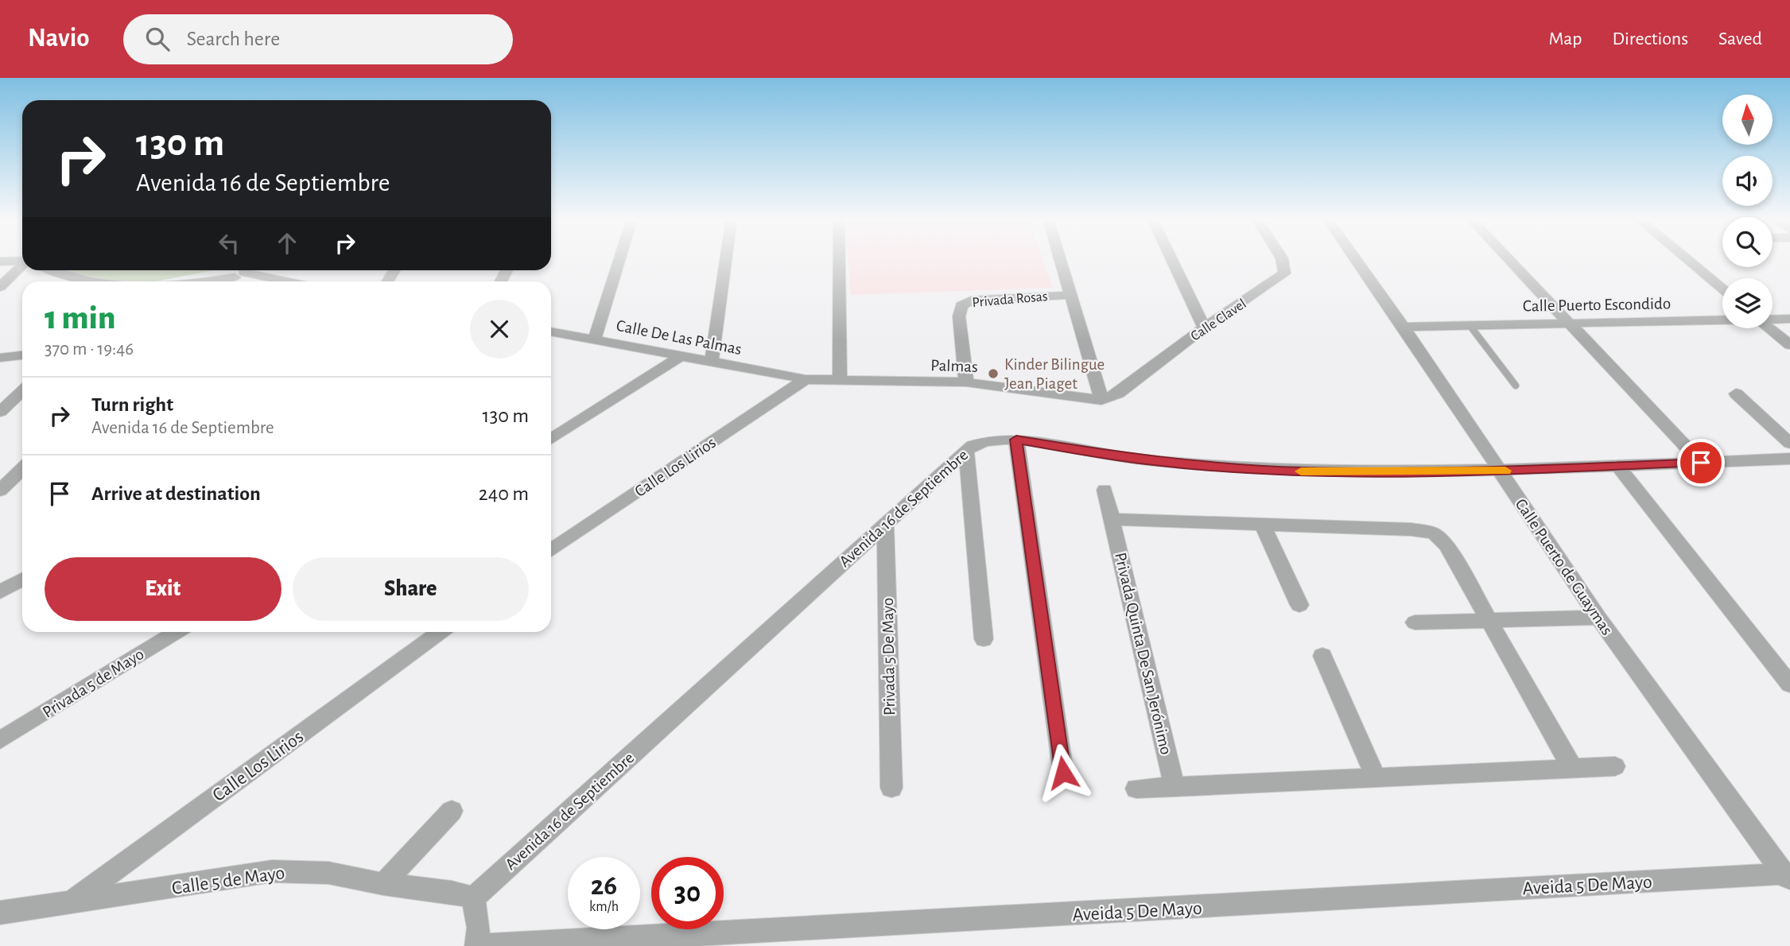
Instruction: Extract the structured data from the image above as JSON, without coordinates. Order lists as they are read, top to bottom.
{
  "streets": {
    "street": [
      "Privada Rosas",
      "Calle Puerto Escondido",
      "Calle Clavel",
      "Calle De Las Palmas",
      "Palmas",
      "Calle Los Lirios",
      "Avenida 16 de Septiembre",
      "Calle Puerto de Guaymas",
      "Privada Quinta De San Jerónimo",
      "Privada 5 De Mayo",
      "Privada 5 de Mayo",
      "Calle 5 de Mayo",
      "Aveida 5 De Mayo"
    ]
  },
  "crossings": [
    ["Privada Rosas", "Palmas"],
    ["Calle Puerto Escondido", "Calle Puerto de Guaymas"],
    ["Calle Clavel", "Palmas"],
    ["Calle De Las Palmas", "Palmas"],
    ["Calle De Las Palmas", "Calle Los Lirios"],
    ["Palmas", "Calle Los Lirios"],
    ["Calle Los Lirios", "Calle 5 de Mayo"],
    ["Avenida 16 de Septiembre", "Calle Puerto de Guaymas"],
    ["Avenida 16 de Septiembre", "Privada 5 De Mayo"],
    ["Avenida 16 de Septiembre", "Calle 5 de Mayo"],
    ["Calle Puerto de Guaymas", "Aveida 5 De Mayo"]
  ],
  "places": ["Kinder Bilingue Jean Piaget"],
  "north": "top",
  "page": {
    "header": "Navio",
    "search": "Search here",
    "nav": ["Map", "Directions", "Saved"],
    "turn": ["130 m", "Avenida 16 de Septiembre"],
    "heading": ["1 min", "370 m · 19:46"],
    "list": [
      {
        "name": "Turn right",
        "note": "Avenida 16 de Septiembre",
        "value": "130 m"
      },
      {
        "name": "Arrive at destination",
        "value": "240 m"
      }
    ],
    "buttons": ["Exit", "Share"],
    "speed": "26 km/h",
    "limit": "30"
  }
}
